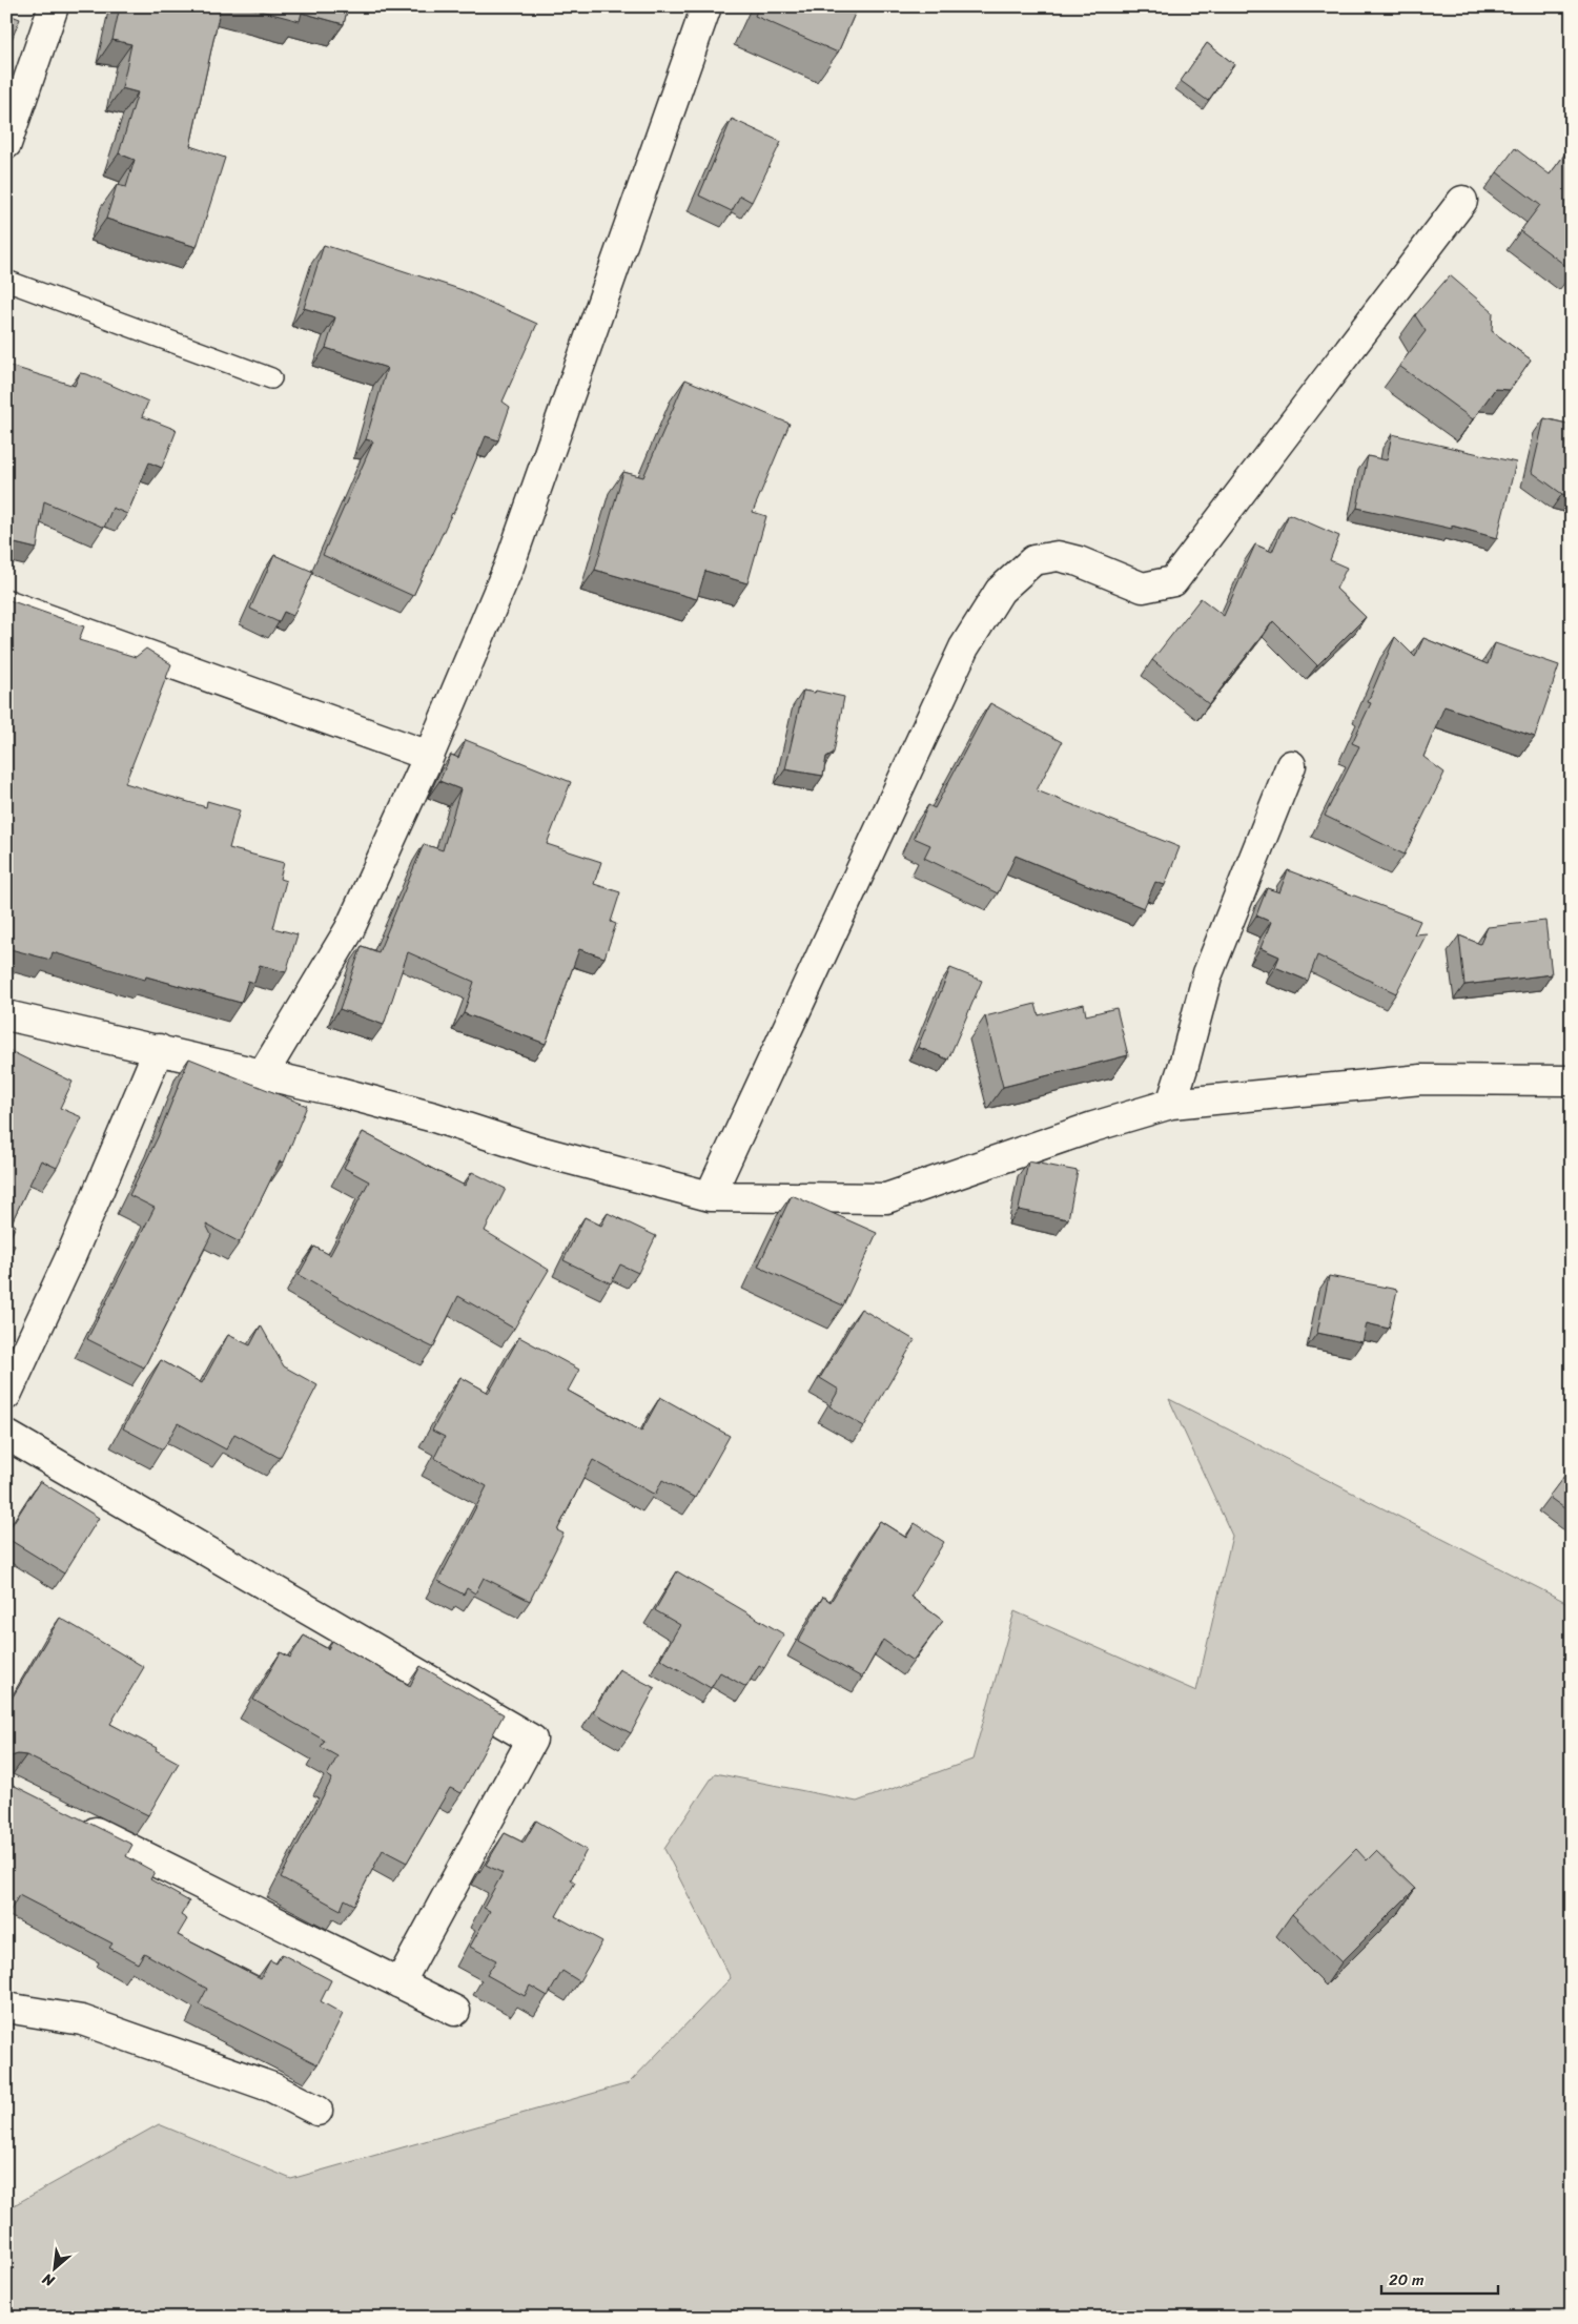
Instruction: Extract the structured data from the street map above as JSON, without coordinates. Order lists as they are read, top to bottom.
{
  "scale_bar": "20 m",
  "north": "bottom left"
}
